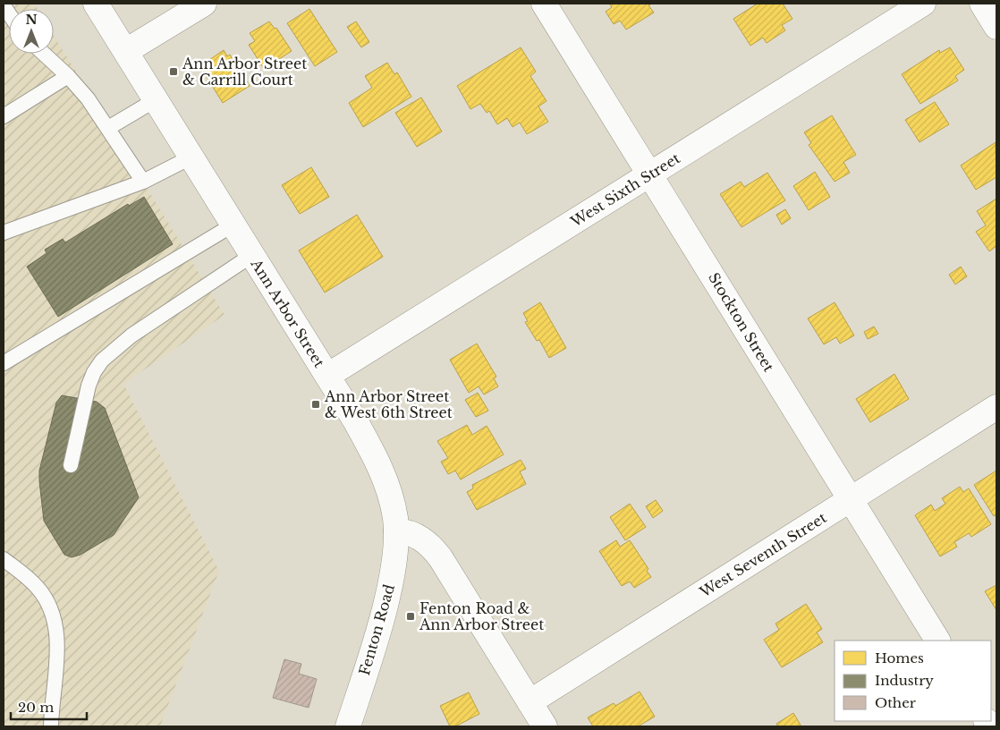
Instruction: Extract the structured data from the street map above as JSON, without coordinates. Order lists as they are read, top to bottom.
{
  "streets": {
    "street": [
      "West Sixth Street",
      "Ann Arbor Street",
      "Stockton Street",
      "West Seventh Street",
      "Fenton Road"
    ]
  },
  "crossings": [
    ["West Sixth Street", "Ann Arbor Street"],
    ["West Sixth Street", "Stockton Street"],
    ["Ann Arbor Street", "Fenton Road"],
    ["Stockton Street", "West Seventh Street"]
  ],
  "places": {
    "transit": ["Ann Arbor Street & Carrill Court", "Ann Arbor Street & West 6th Street", "Fenton Road & Ann Arbor Street"]
  },
  "legend": ["Homes", "Industry", "Other"],
  "scale_bar": "20 m",
  "north": "top"
}
